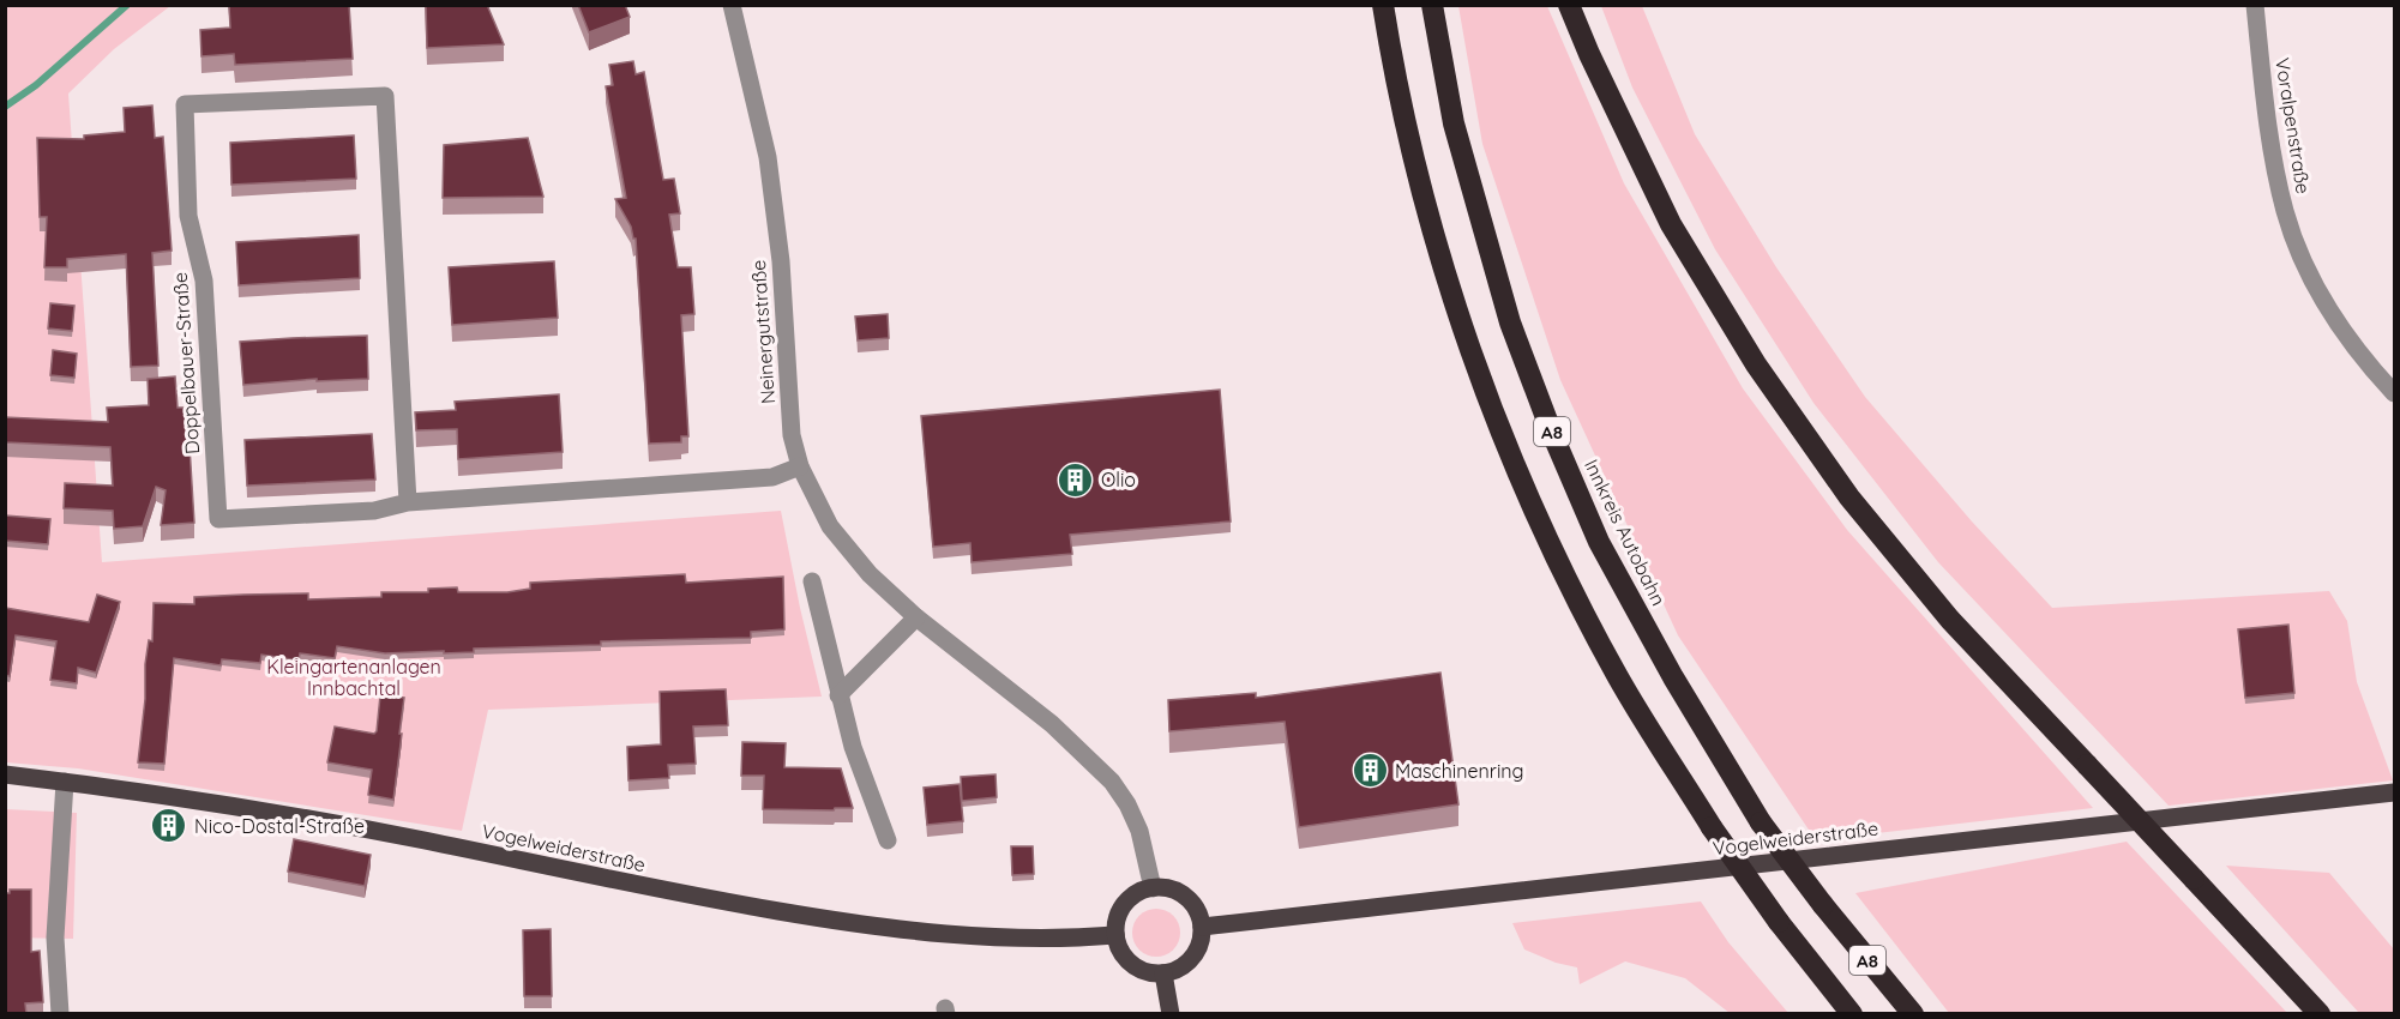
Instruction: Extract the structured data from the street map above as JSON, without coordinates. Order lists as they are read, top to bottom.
{
  "streets": {
    "highway": ["A8", "Innkreis Autobahn"],
    "main road": ["Vogelweiderstraße"],
    "street": ["Voralpenstraße", "Neinergutstraße", "Doppelbauer-Straße"]
  },
  "crossings": [
    ["Neinergutstraße", "Doppelbauer-Straße"],
    ["Neinergutstraße", "Vogelweiderstraße"]
  ],
  "parks": ["Kleingartenanlagen Innbachtal"],
  "places": {
    "building": ["Olio", "Maschinenring", "Nico-Dostal-Straße"]
  }
}
